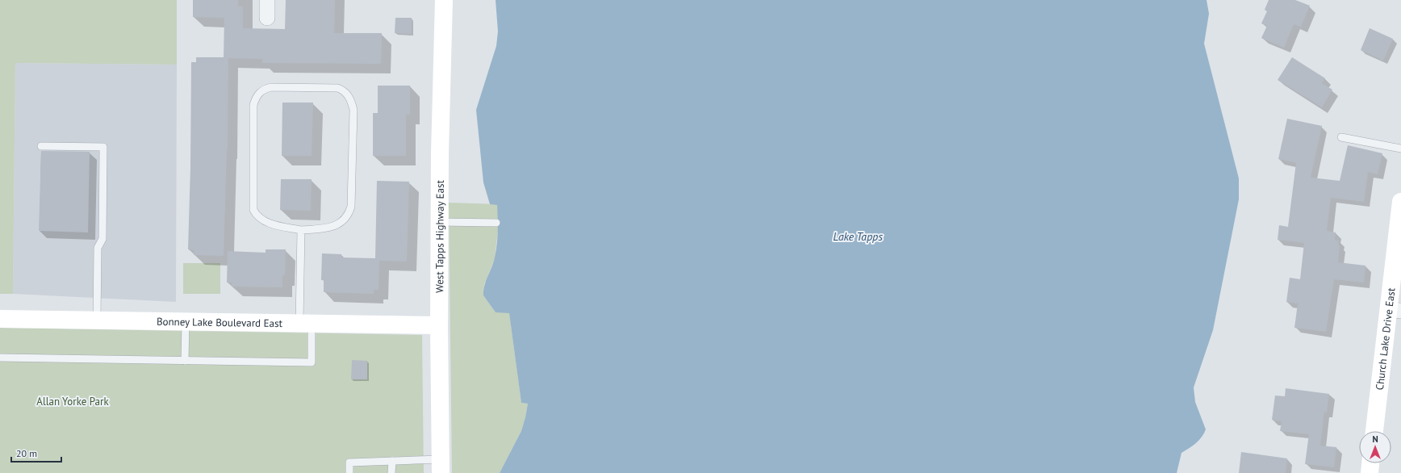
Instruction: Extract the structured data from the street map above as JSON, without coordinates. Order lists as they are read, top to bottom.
{
  "streets": {
    "street": ["West Tapps Highway East", "Bonney Lake Boulevard East", "Church Lake Drive East"]
  },
  "crossings": [
    ["West Tapps Highway East", "Bonney Lake Boulevard East"]
  ],
  "water": ["Lake Tapps"],
  "parks": ["Allan Yorke Park"],
  "scale_bar": "20 m",
  "north": "top"
}
